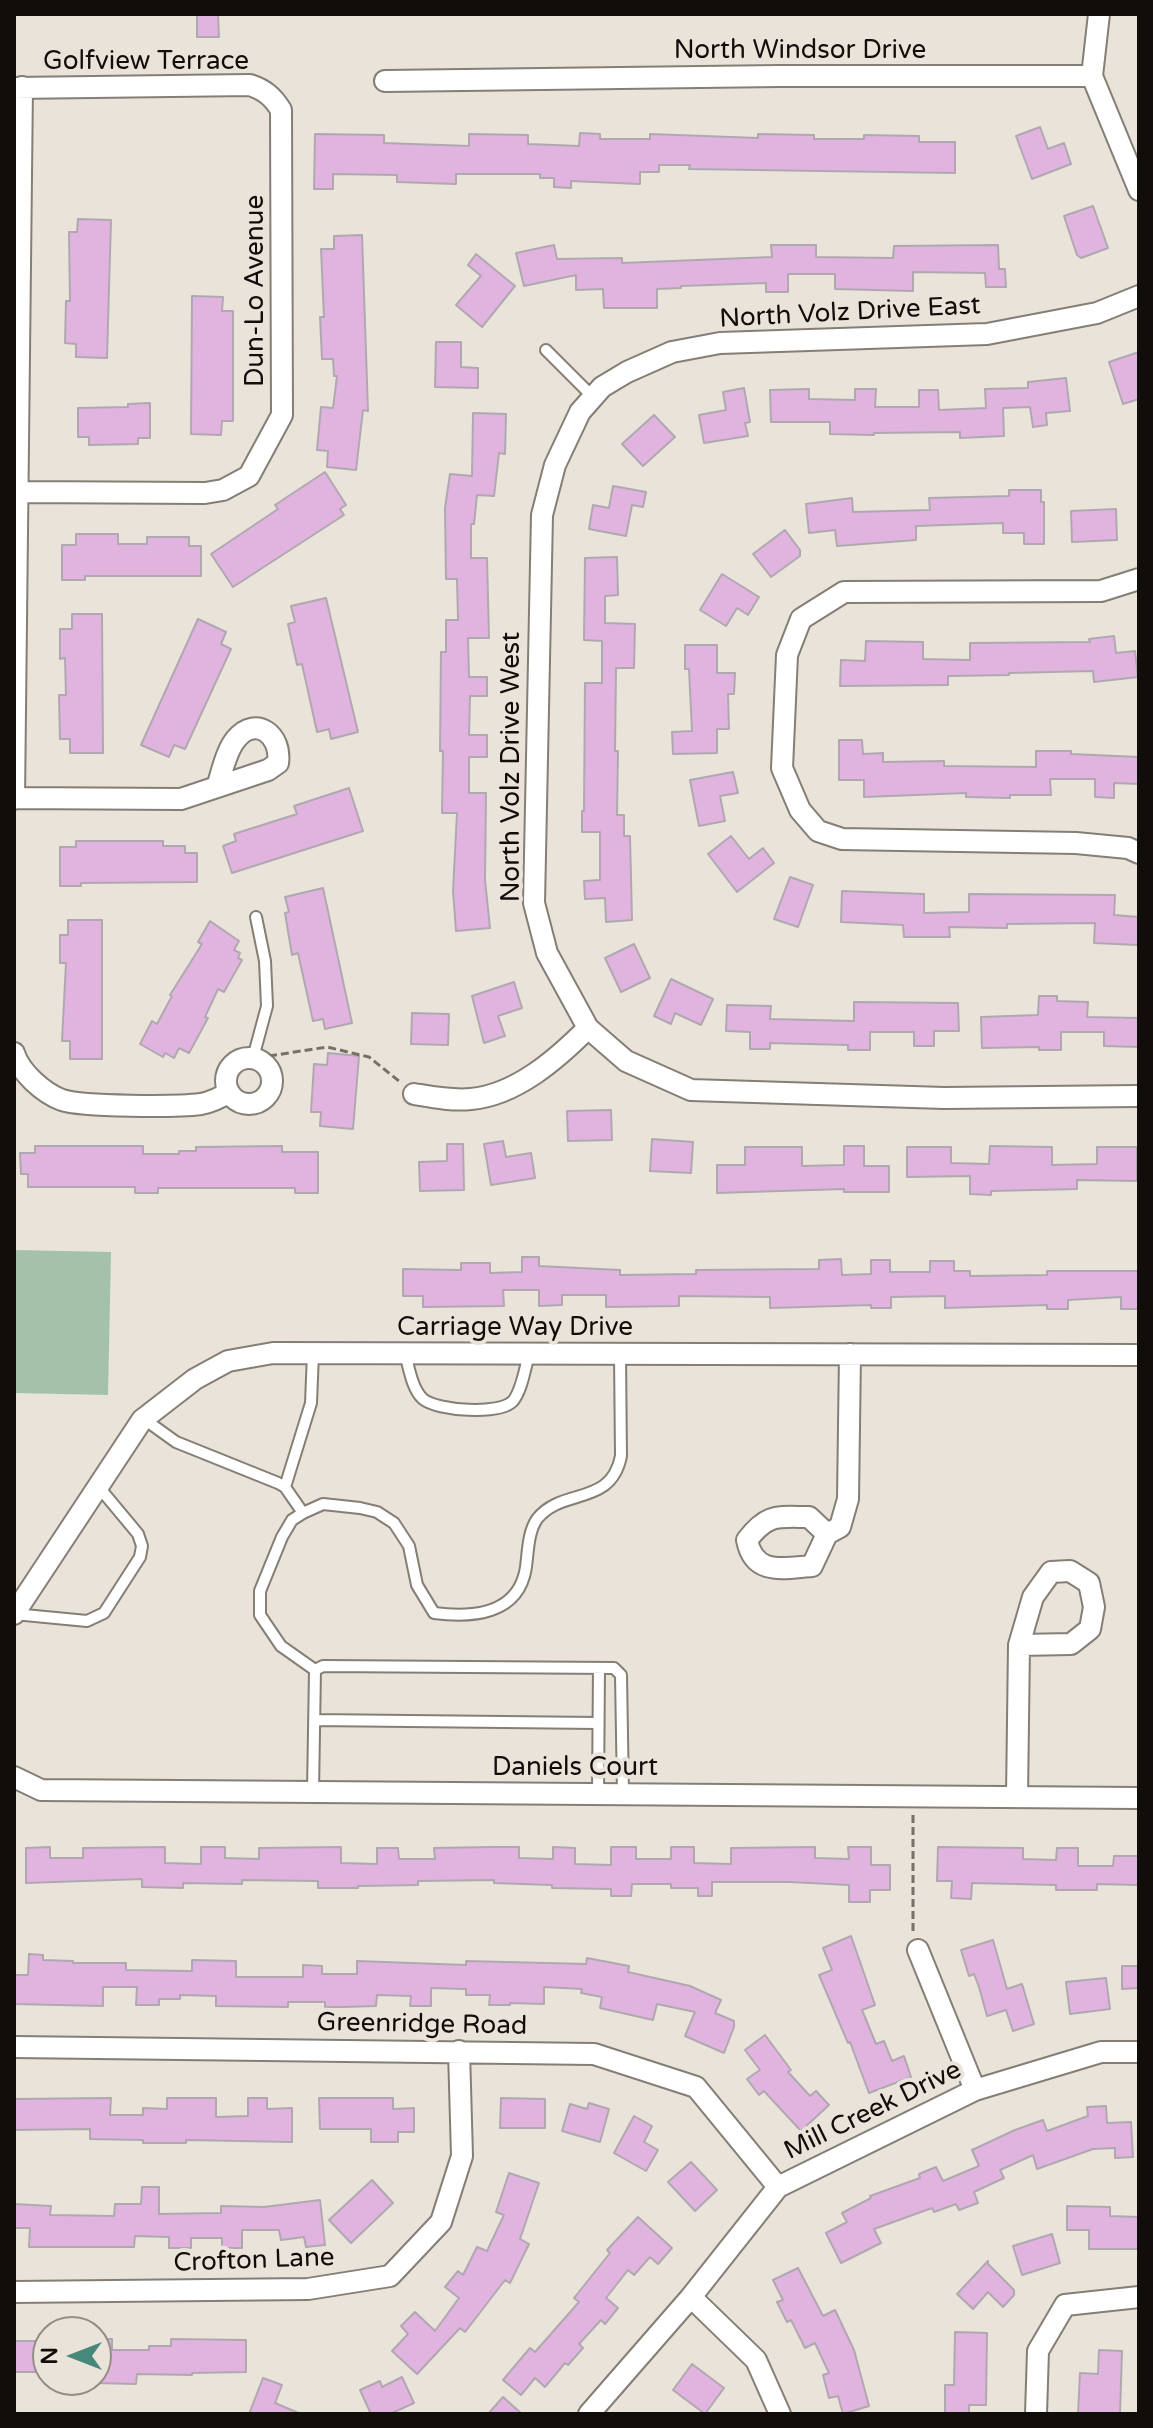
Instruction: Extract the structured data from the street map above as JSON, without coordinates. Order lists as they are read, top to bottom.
{
  "streets": {
    "street": [
      "North Windsor Drive",
      "Golfview Terrace",
      "Dun-Lo Avenue",
      "North Volz Drive East",
      "North Volz Drive West",
      "Carriage Way Drive",
      "Daniels Court",
      "Greenridge Road",
      "Mill Creek Drive",
      "Crofton Lane"
    ]
  },
  "crossings": [
    ["Golfview Terrace", "Dun-Lo Avenue"],
    ["North Volz Drive East", "North Volz Drive West"],
    ["Greenridge Road", "Mill Creek Drive"],
    ["Greenridge Road", "Crofton Lane"]
  ],
  "north": "left"
}
